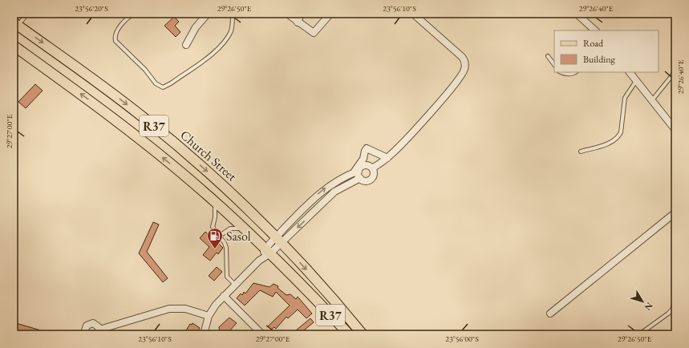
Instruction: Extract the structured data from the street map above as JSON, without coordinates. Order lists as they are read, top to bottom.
{
  "streets": {
    "main road": ["R37", "Church Street"]
  },
  "places": {
    "fuel station": ["Sasol"]
  },
  "legend": ["Road", "Building"],
  "north": "bottom right",
  "coordinates": [
    "23°56'20\"S",
    "29°26'50\"E",
    "23°56'10\"S",
    "29°26'40\"E",
    "29°27'00\"E",
    "23°56'00\"S"
  ]
}
